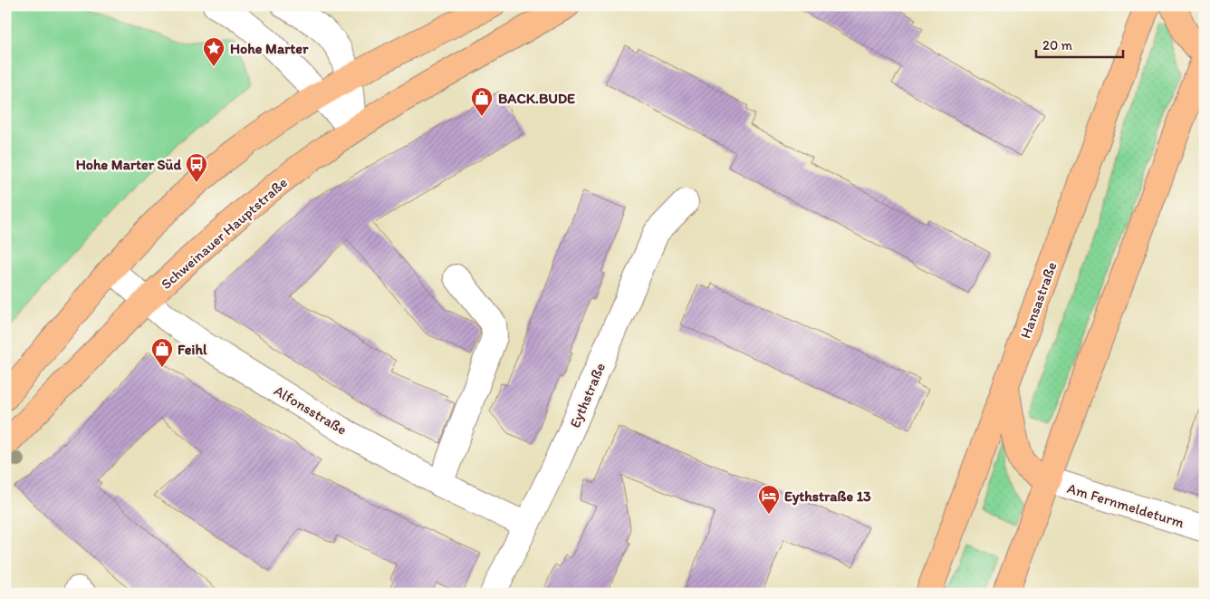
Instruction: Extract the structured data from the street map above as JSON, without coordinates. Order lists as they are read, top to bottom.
{
  "streets": {
    "main road": ["Schweinauer Hauptstraße", "Hansastraße"],
    "street": ["Eythstraße", "Alfonsstraße", "Am Fernmeldeturm"]
  },
  "crossings": [
    ["Schweinauer Hauptstraße", "Alfonsstraße"],
    ["Eythstraße", "Alfonsstraße"]
  ],
  "places": {
    "place": ["Hohe Marter"],
    "shop": ["BACK.BUDE", "Feihl"],
    "bus stop": ["Hohe Marter Süd"],
    "hotel": ["Eythstraße 13"]
  },
  "scale_bar": "20 m"
}
